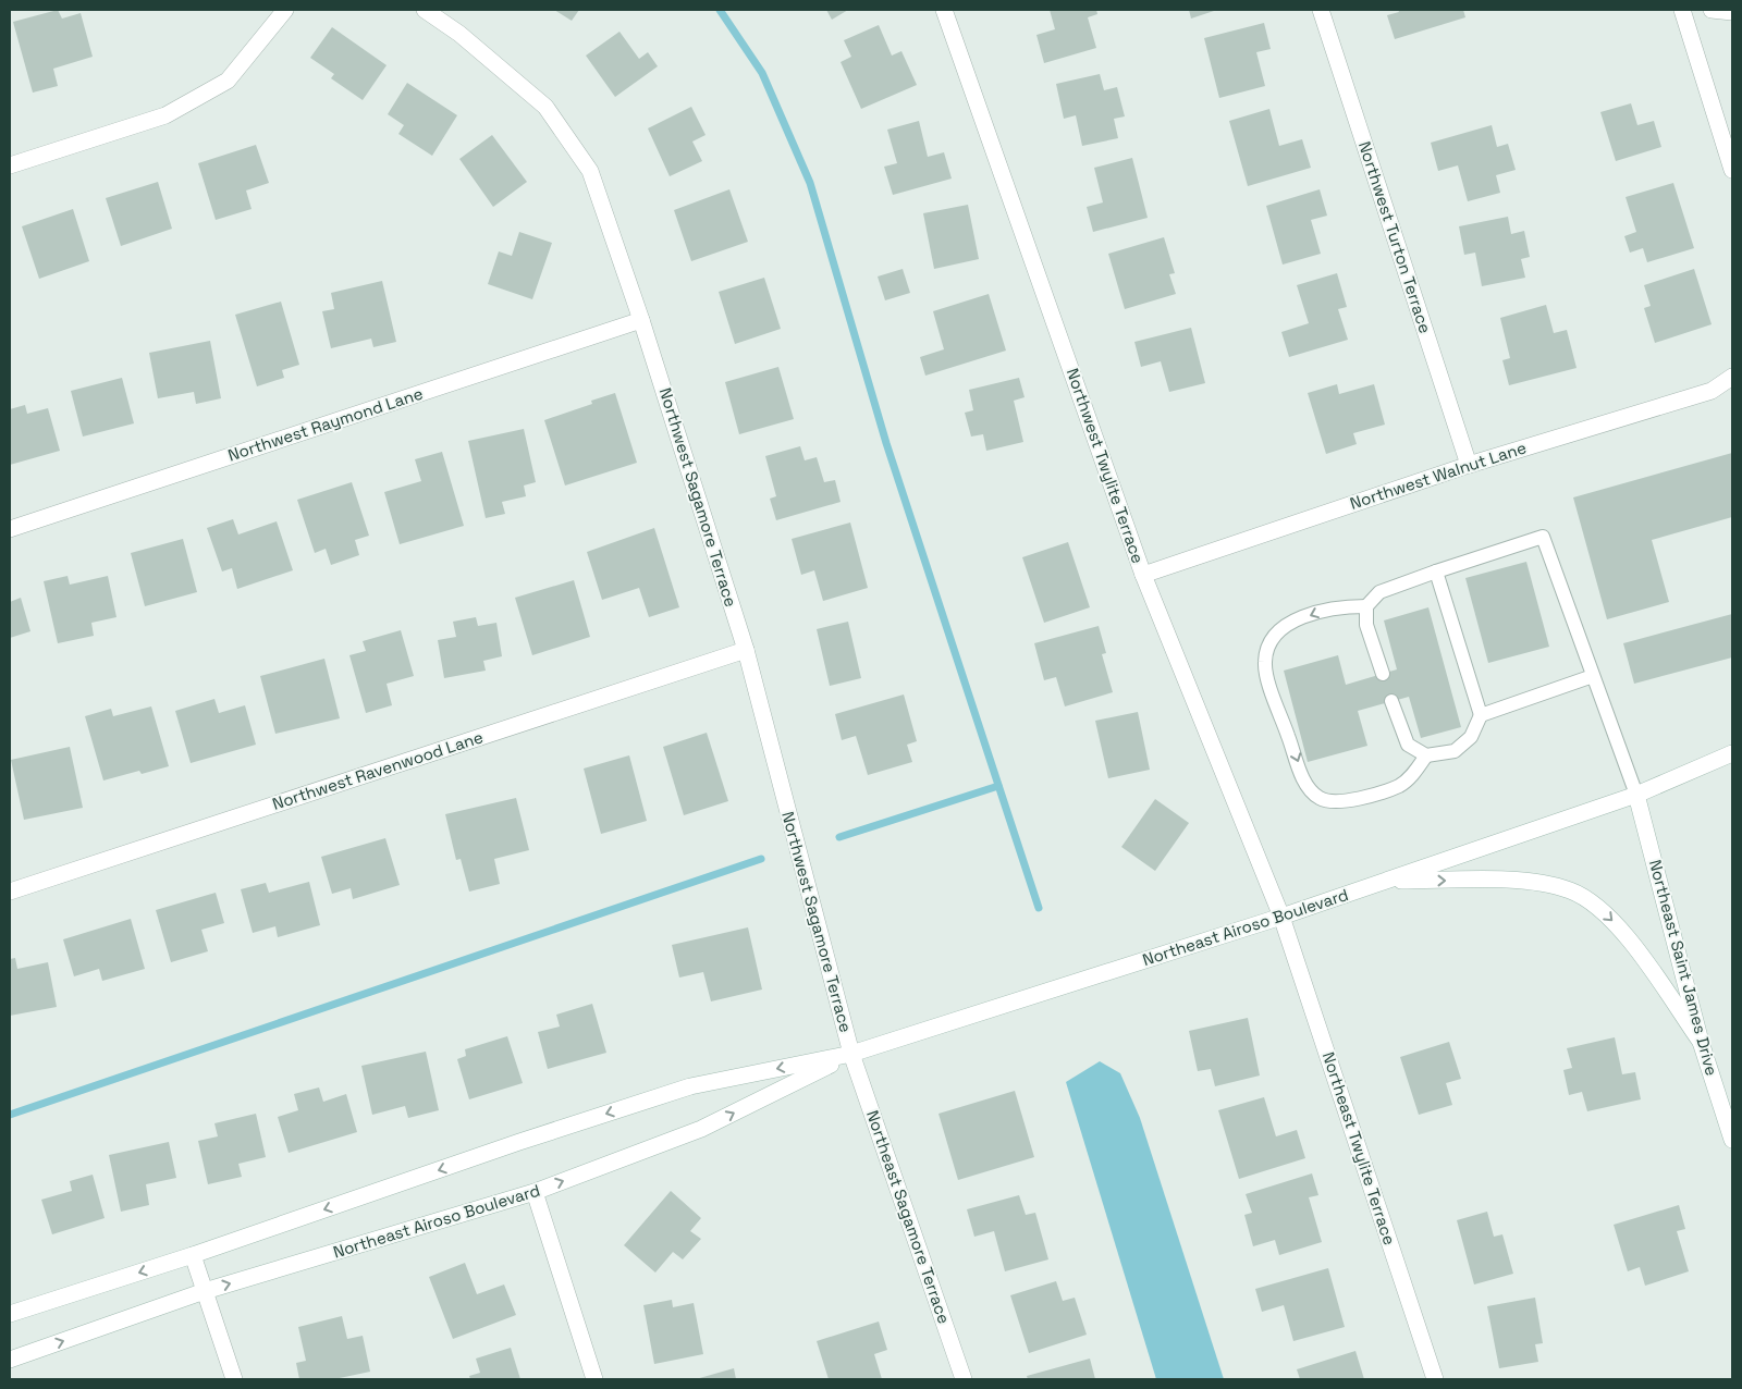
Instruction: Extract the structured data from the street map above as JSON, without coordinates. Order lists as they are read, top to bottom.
{
  "streets": {
    "street": [
      "Northwest Turton Terrace",
      "Northwest Raymond Lane",
      "Northwest Twylite Terrace",
      "Northwest Walnut Lane",
      "Northwest Sagamore Terrace",
      "Northwest Ravenwood Lane",
      "Northeast Airoso Boulevard",
      "Northeast Saint James Drive",
      "Northeast Twylite Terrace",
      "Northeast Sagamore Terrace"
    ]
  },
  "crossings": [
    ["Northwest Turton Terrace", "Northwest Walnut Lane"],
    ["Northwest Raymond Lane", "Northwest Sagamore Terrace"],
    ["Northwest Twylite Terrace", "Northwest Walnut Lane"],
    ["Northwest Twylite Terrace", "Northeast Airoso Boulevard"],
    ["Northwest Twylite Terrace", "Northeast Twylite Terrace"],
    ["Northwest Sagamore Terrace", "Northwest Ravenwood Lane"],
    ["Northwest Sagamore Terrace", "Northeast Airoso Boulevard"],
    ["Northwest Sagamore Terrace", "Northeast Sagamore Terrace"],
    ["Northeast Airoso Boulevard", "Northeast Saint James Drive"],
    ["Northeast Airoso Boulevard", "Northeast Twylite Terrace"],
    ["Northeast Airoso Boulevard", "Northeast Sagamore Terrace"]
  ]
}
